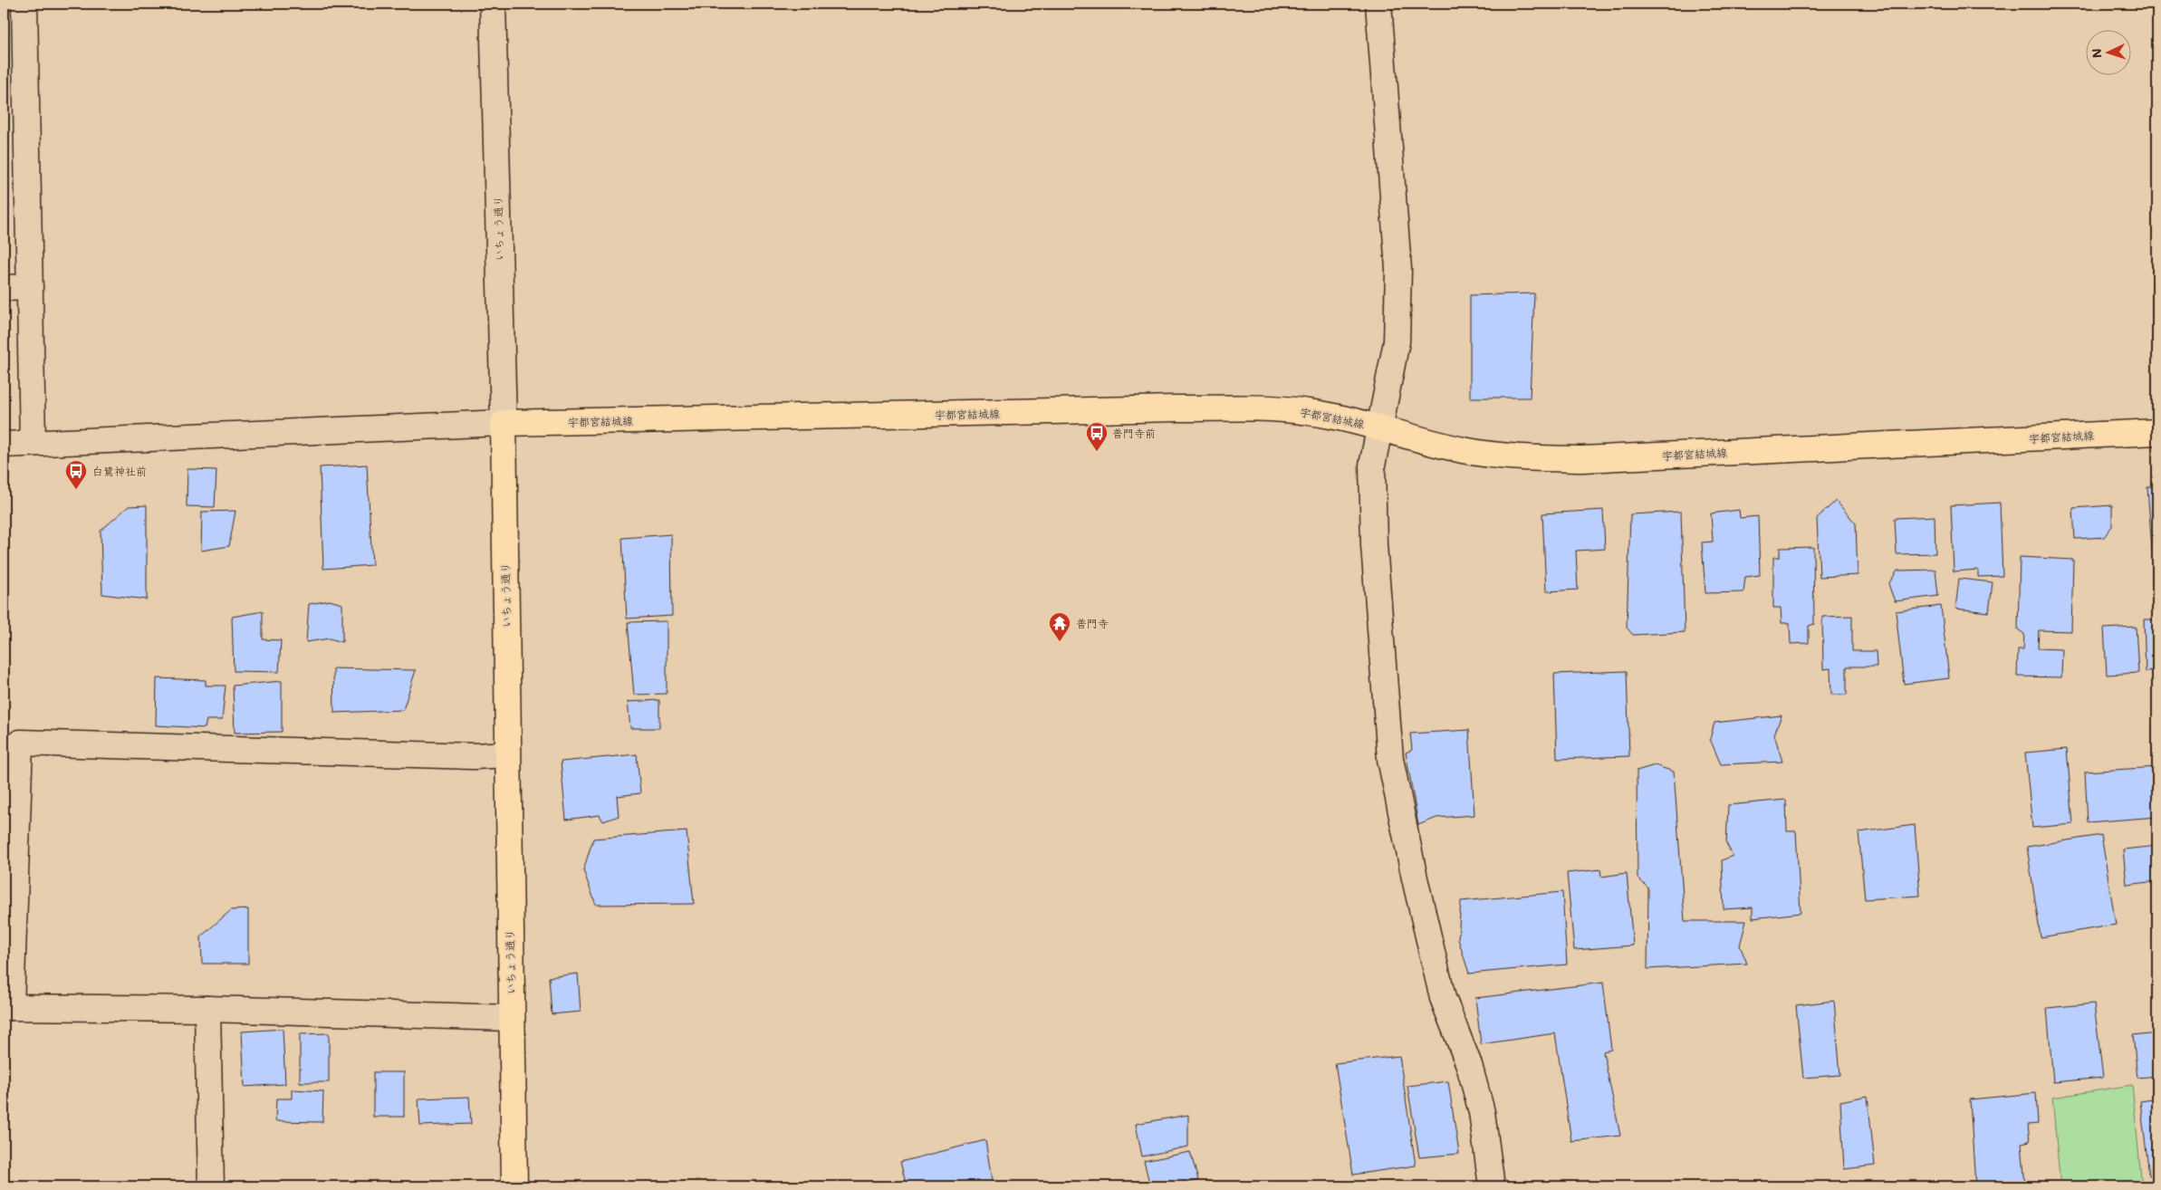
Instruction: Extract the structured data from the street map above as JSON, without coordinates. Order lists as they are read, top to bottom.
{
  "streets": {
    "main road": ["いちょう通り", "宇都宮結城線"]
  },
  "crossings": [
    ["いちょう通り", "宇都宮結城線"]
  ],
  "places": {
    "bus stop": ["普門寺前", "白鷺神社前"],
    "temple": ["普門寺"]
  },
  "north": "left"
}
